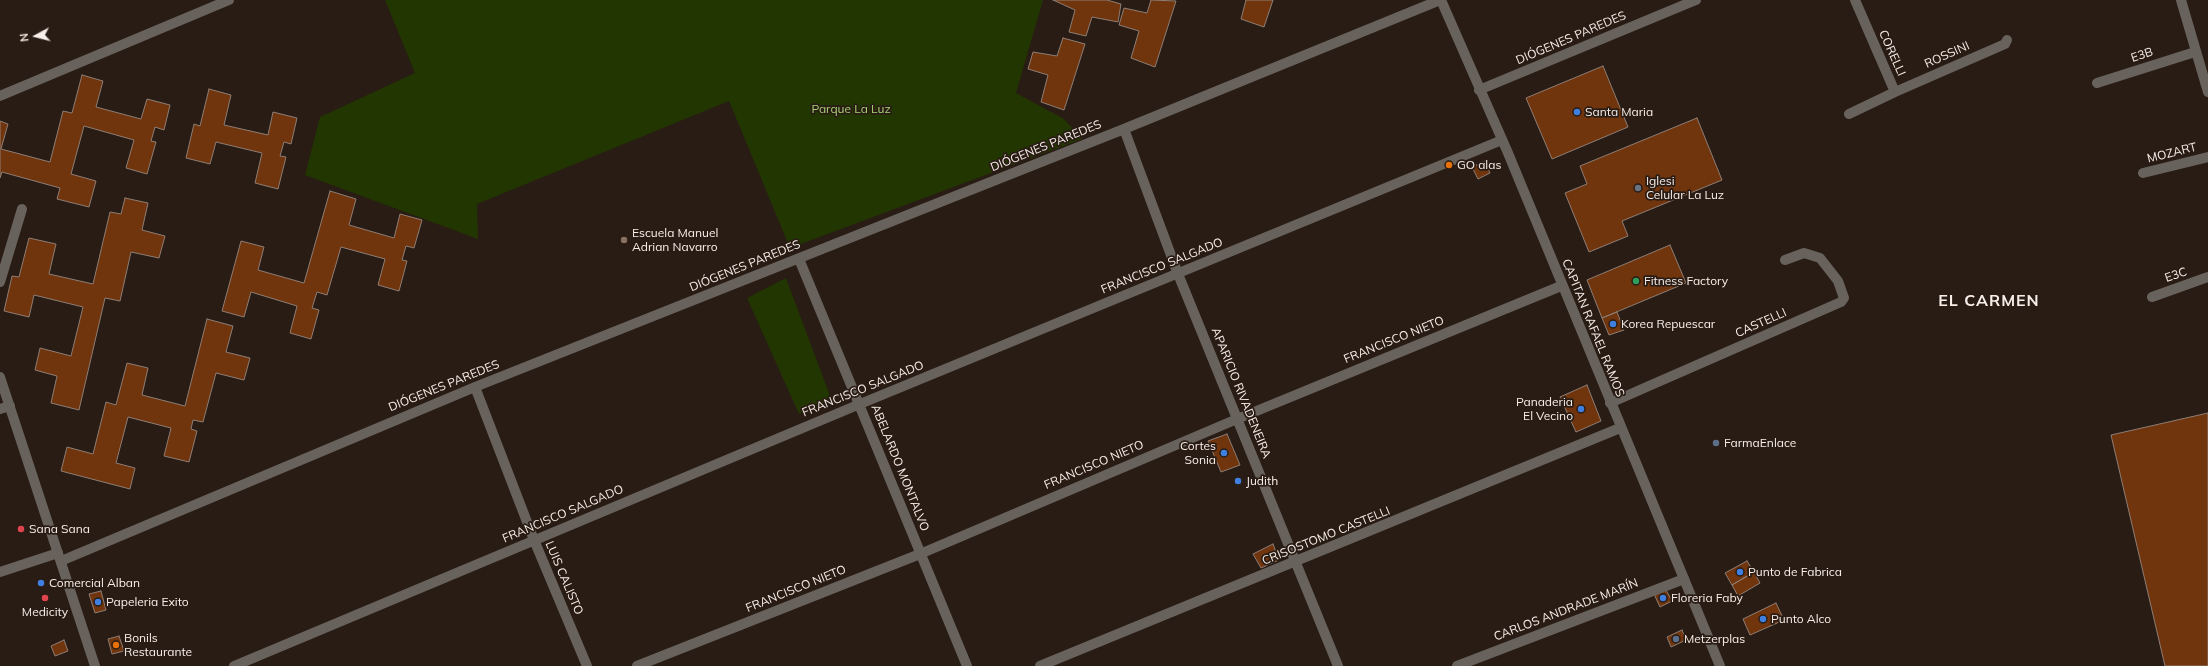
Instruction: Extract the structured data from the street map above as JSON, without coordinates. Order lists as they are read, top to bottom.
{
  "streets": {
    "street": [
      "DIÓGENES PAREDES",
      "CORELLI",
      "ROSSINI",
      "E3B",
      "MOZART",
      "FRANCISCO SALGADO",
      "E3C",
      "CASTELLI",
      "CAPITAN RAFAEL RAMOS",
      "FRANCISCO NIETO",
      "APARICIO RIVADENEIRA",
      "ABELARDO MONTALVO",
      "CRISOSTOMO CASTELLI",
      "LUIS CALISTO",
      "CARLOS ANDRADE MARÍN"
    ]
  },
  "crossings": [
    ["DIÓGENES PAREDES", "CAPITAN RAFAEL RAMOS"],
    ["DIÓGENES PAREDES", "APARICIO RIVADENEIRA"],
    ["DIÓGENES PAREDES", "ABELARDO MONTALVO"],
    ["DIÓGENES PAREDES", "LUIS CALISTO"],
    ["CORELLI", "ROSSINI"],
    ["FRANCISCO SALGADO", "CAPITAN RAFAEL RAMOS"],
    ["FRANCISCO SALGADO", "APARICIO RIVADENEIRA"],
    ["FRANCISCO SALGADO", "ABELARDO MONTALVO"],
    ["FRANCISCO SALGADO", "LUIS CALISTO"],
    ["CASTELLI", "CAPITAN RAFAEL RAMOS"],
    ["CAPITAN RAFAEL RAMOS", "FRANCISCO NIETO"],
    ["CAPITAN RAFAEL RAMOS", "CRISOSTOMO CASTELLI"],
    ["CAPITAN RAFAEL RAMOS", "CARLOS ANDRADE MARÍN"],
    ["FRANCISCO NIETO", "APARICIO RIVADENEIRA"],
    ["FRANCISCO NIETO", "ABELARDO MONTALVO"],
    ["APARICIO RIVADENEIRA", "CRISOSTOMO CASTELLI"]
  ],
  "districts": ["EL CARMEN"],
  "parks": ["Parque La Luz"],
  "places": [
    "Santa Maria",
    "GO alas",
    "Iglesi Celular La Luz",
    "Escuela Manuel Adrian Navarro",
    "Fitness Factory",
    "Korea Repuescar",
    "Panaderia El Vecino",
    "FarmaEnlace",
    "Cortes Sonia",
    "Judith",
    "Sana Sana",
    "Punto de Fabrica",
    "Comercial Alban",
    "Medicity",
    "Floreria Faby",
    "Papeleria Exito",
    "Punto Alco",
    "Metzerplas",
    "Bonils Restaurante"
  ],
  "north": "left"
}
